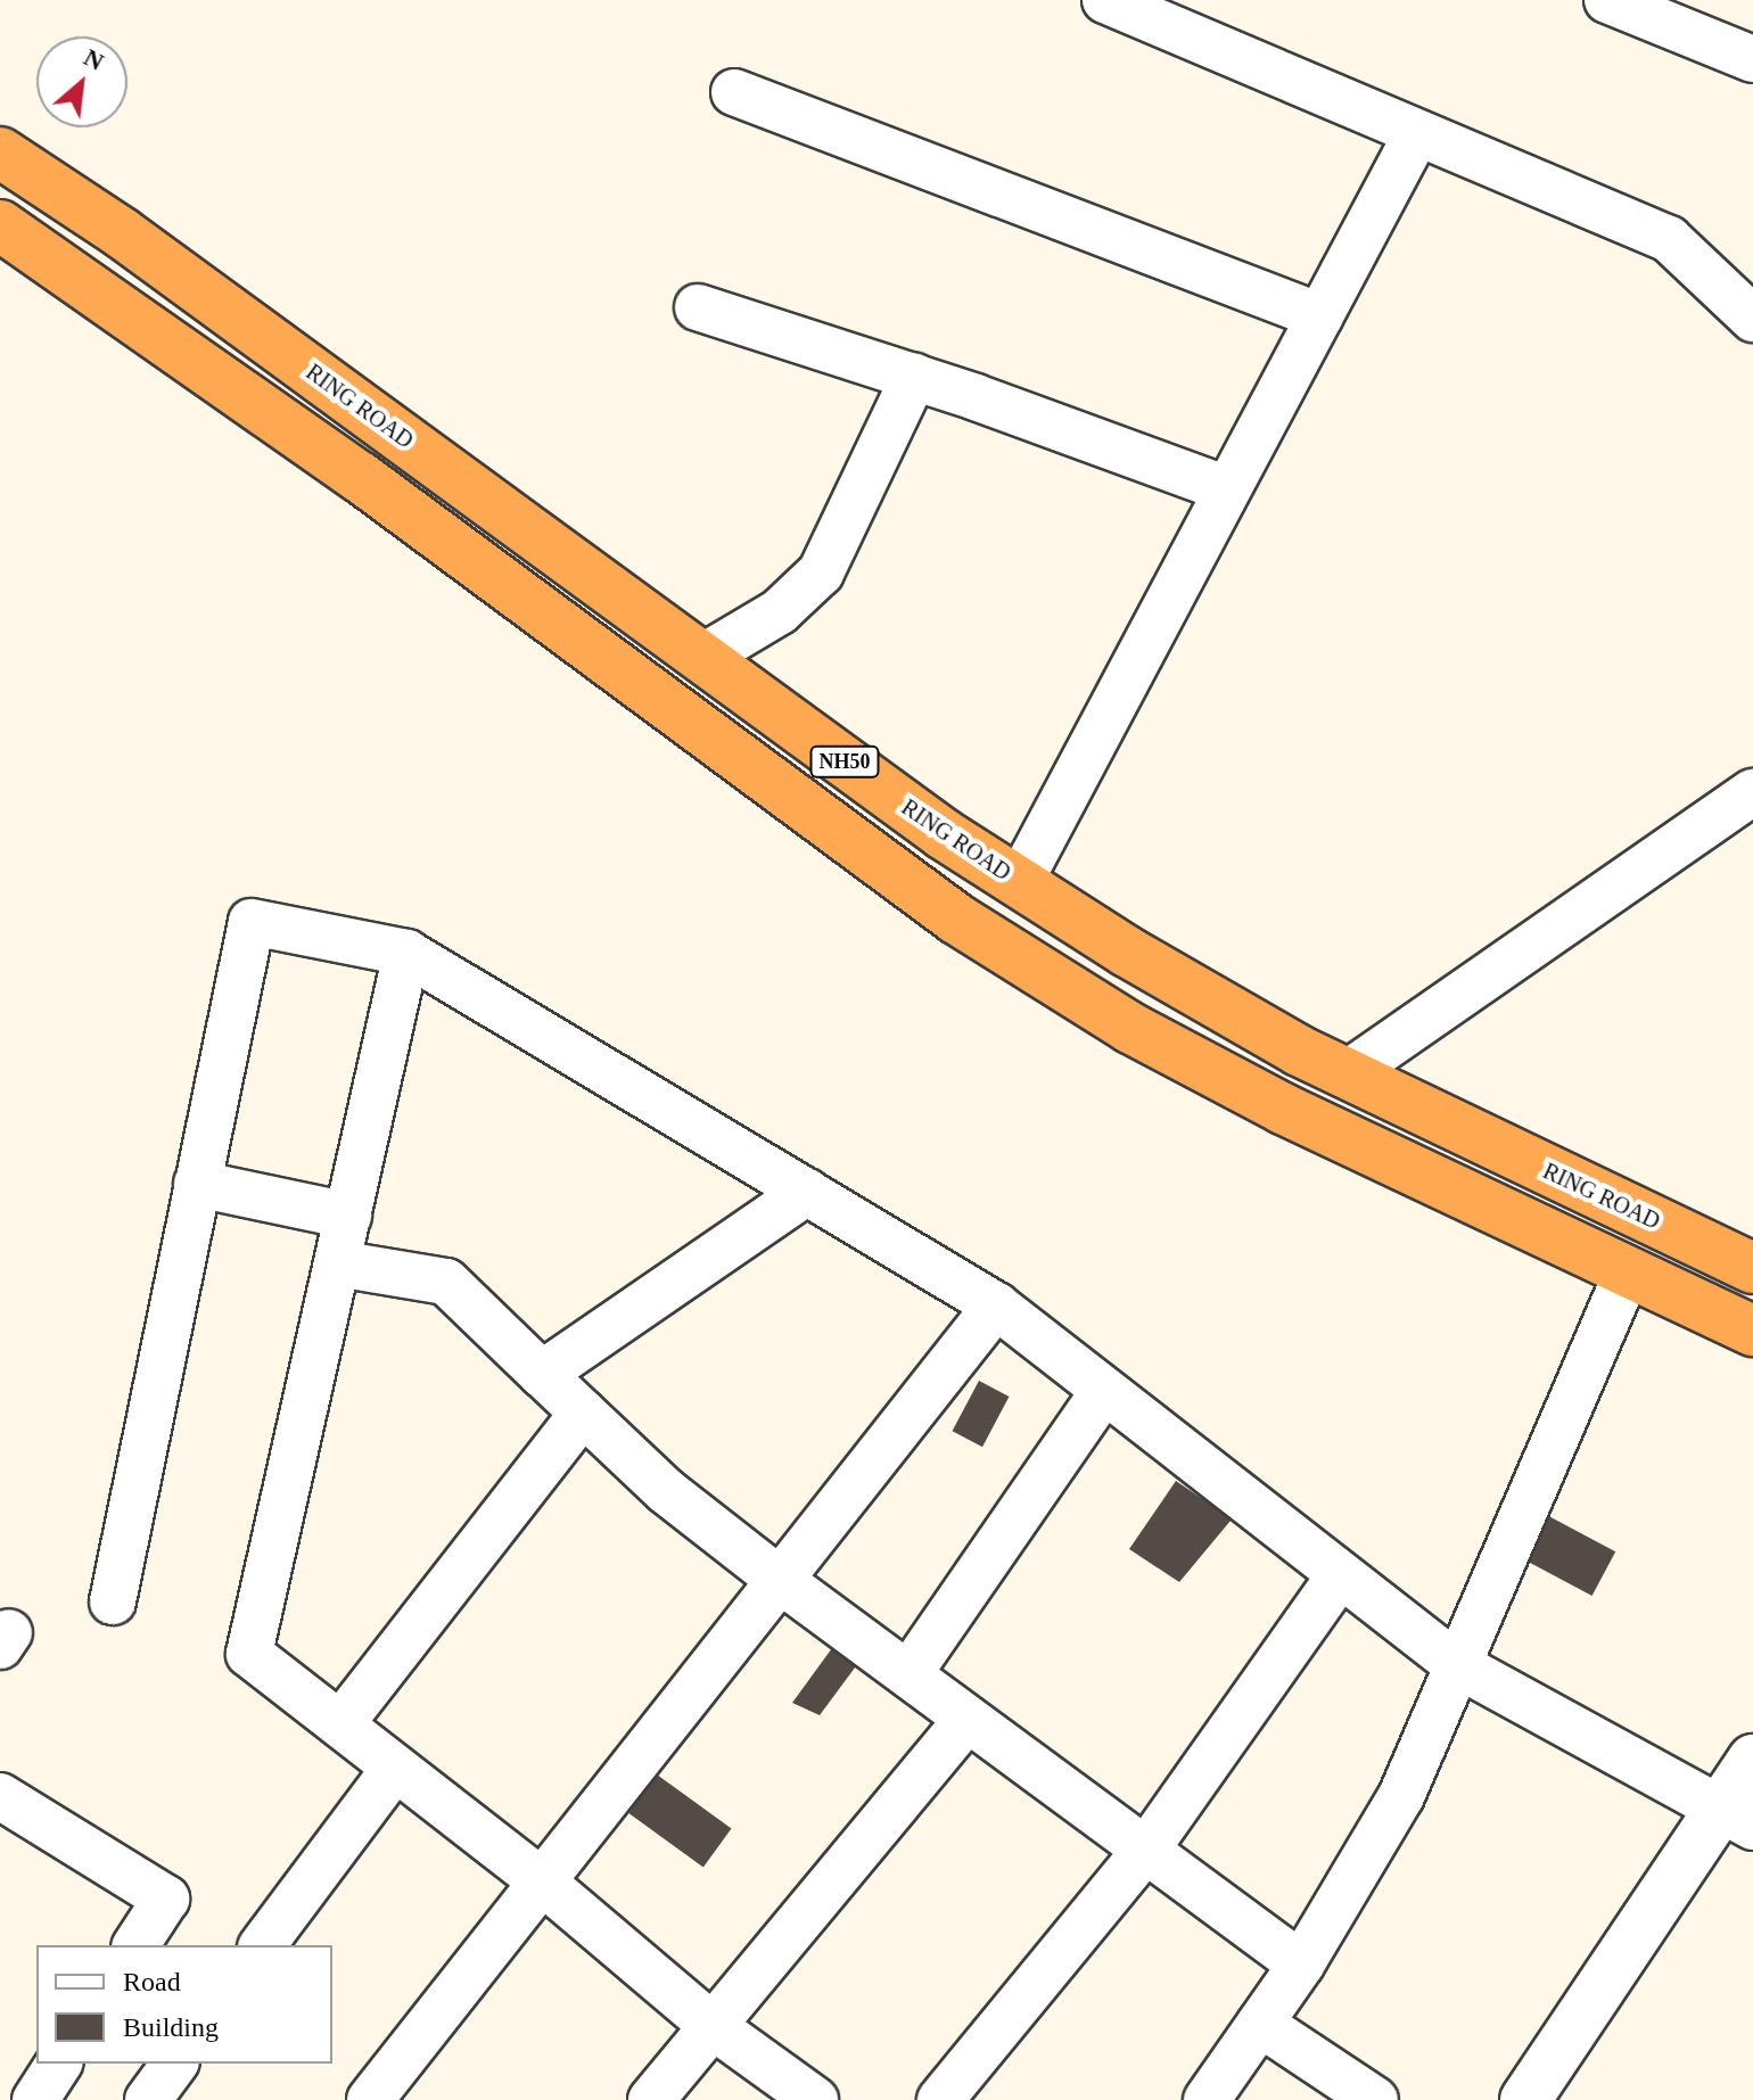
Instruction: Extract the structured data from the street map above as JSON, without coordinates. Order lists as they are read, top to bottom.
{
  "streets": {
    "highway": ["RING ROAD", "NH50"]
  },
  "legend": ["Road", "Building"],
  "north": "top right"
}
